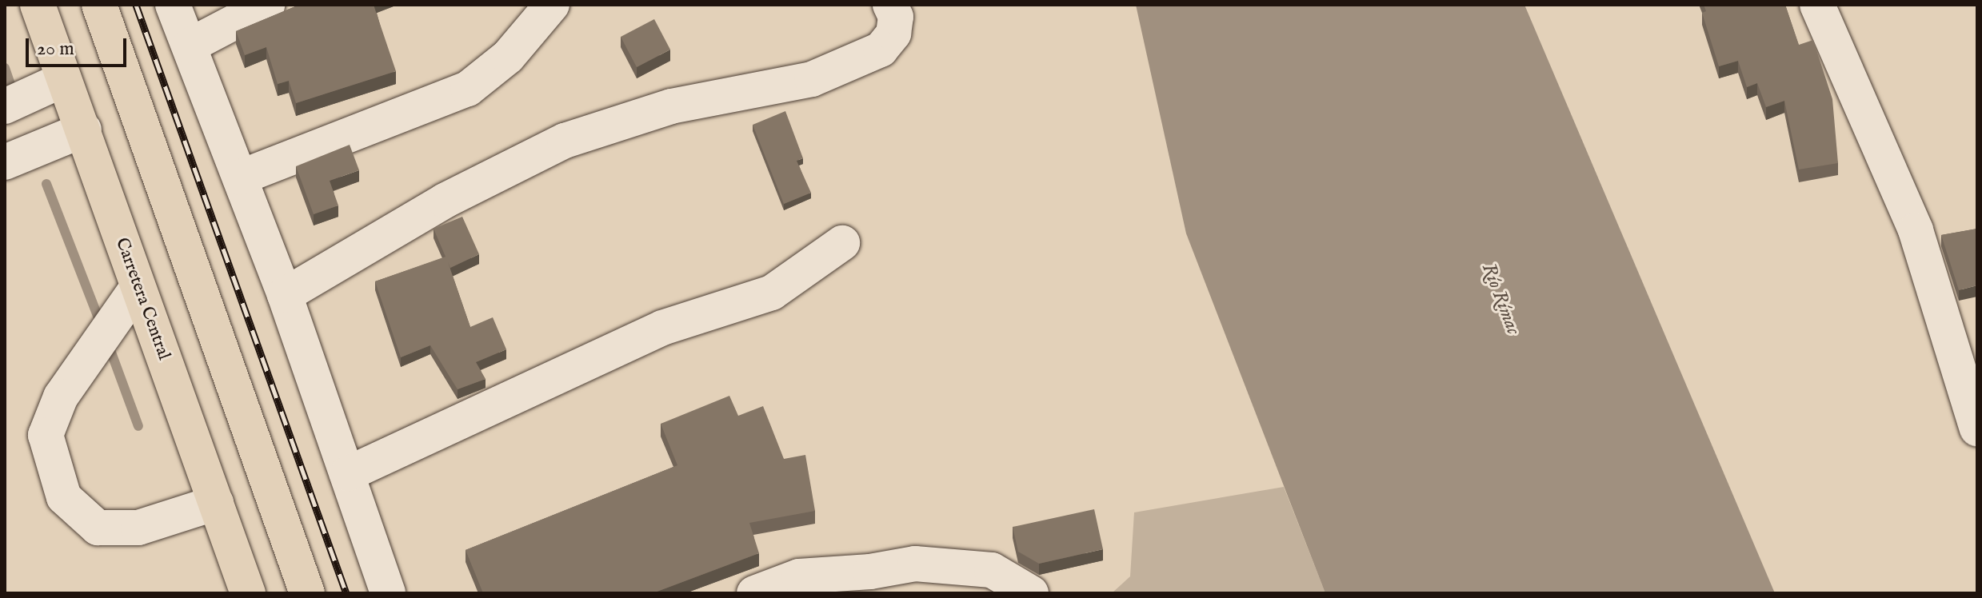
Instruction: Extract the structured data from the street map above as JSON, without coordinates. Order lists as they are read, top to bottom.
{
  "streets": {
    "highway": ["Carretera Central"]
  },
  "water": ["Río Rímac"],
  "scale_bar": "20 m"
}
